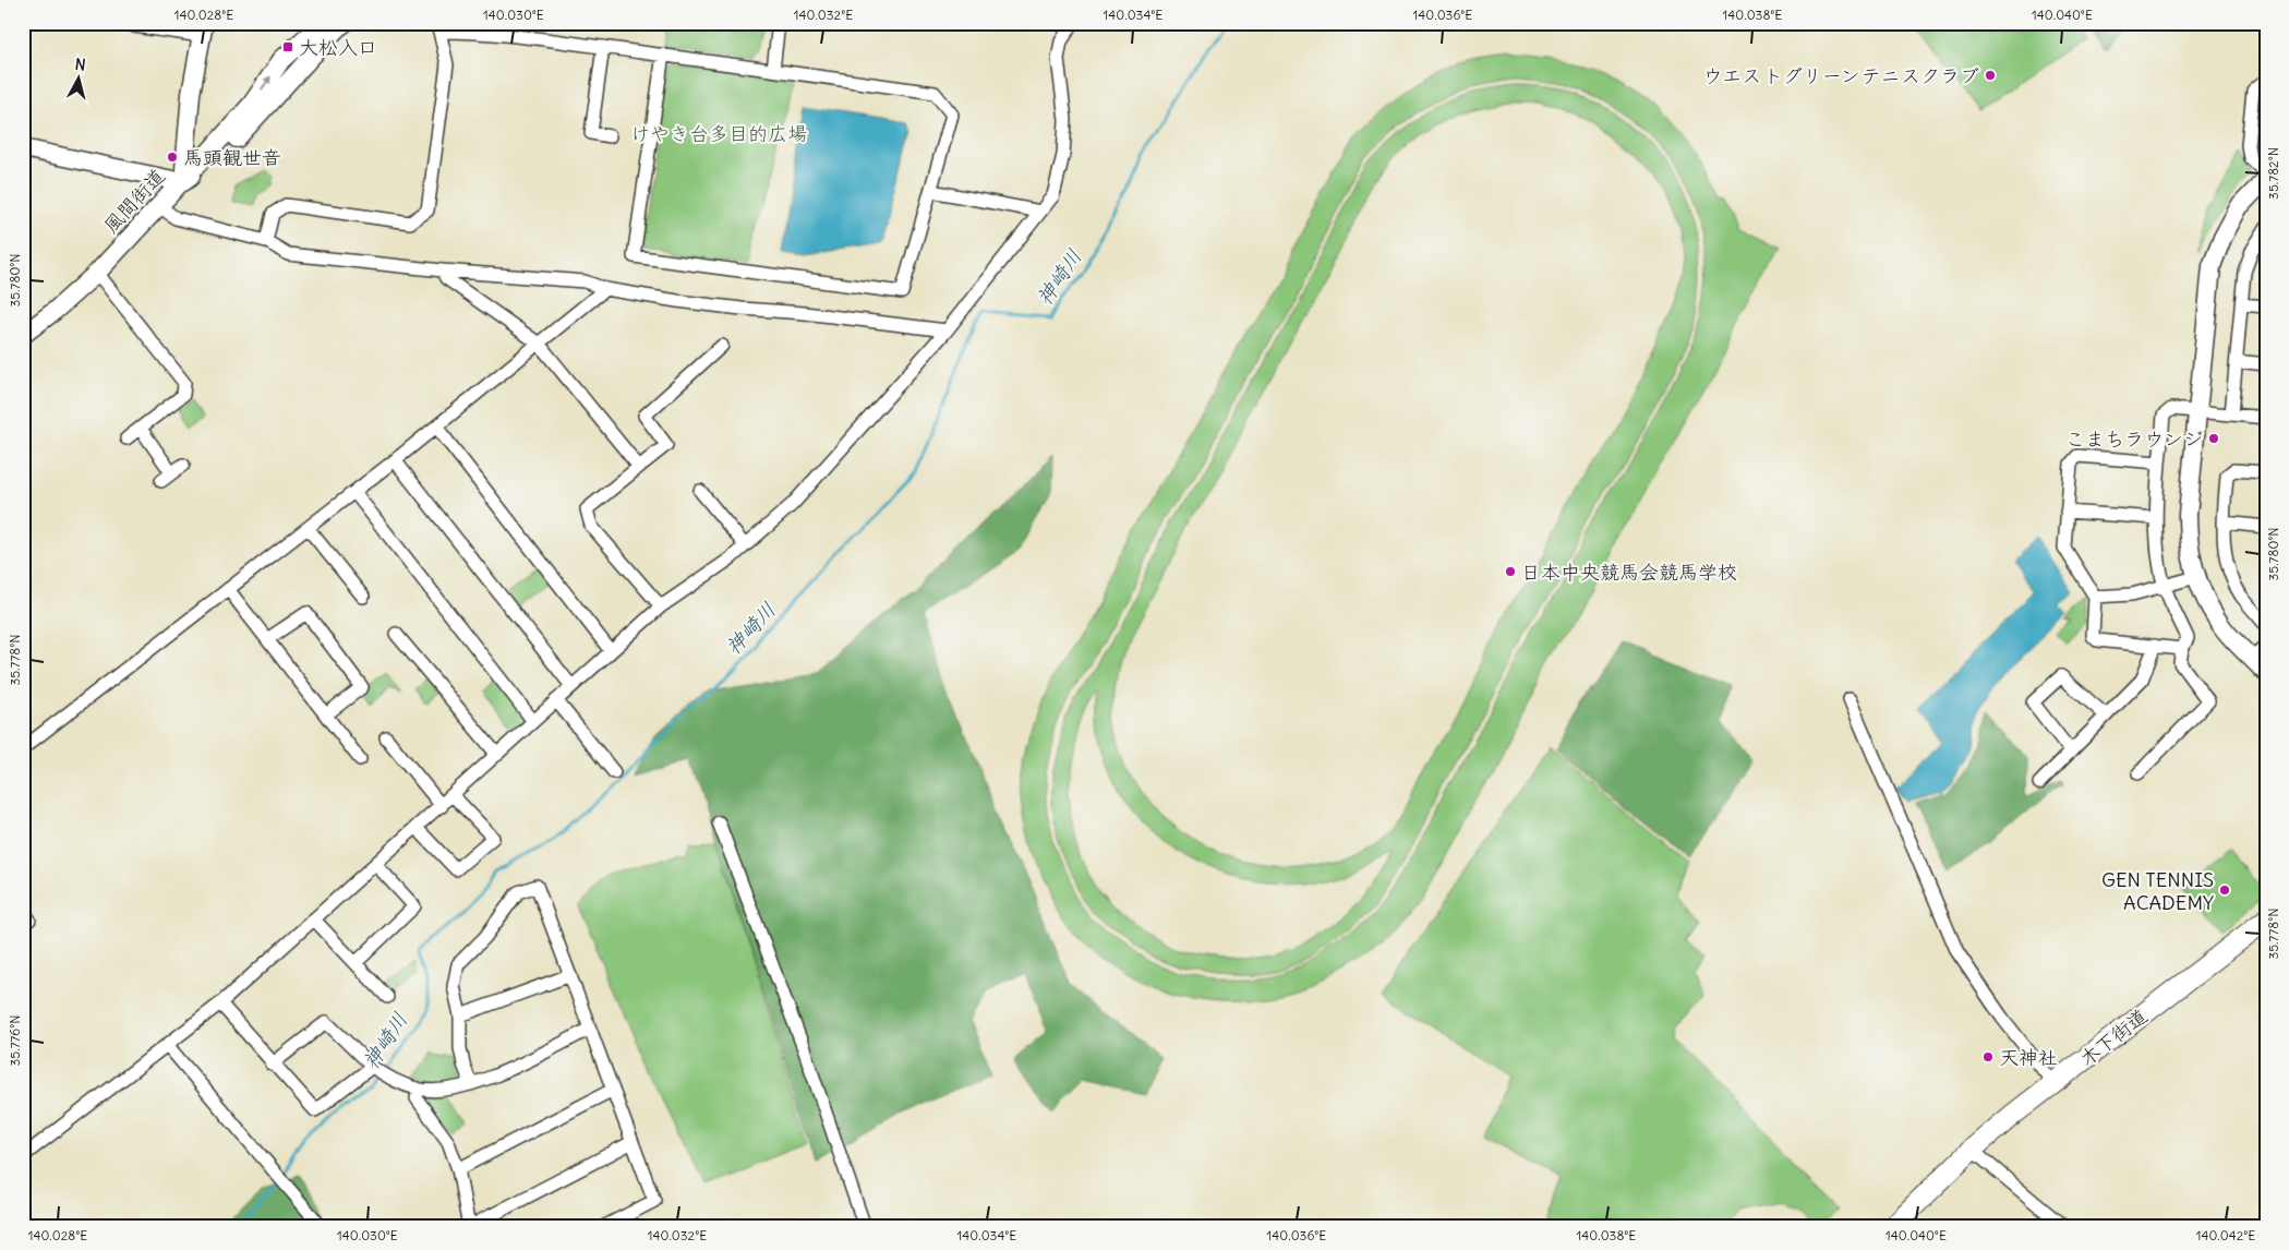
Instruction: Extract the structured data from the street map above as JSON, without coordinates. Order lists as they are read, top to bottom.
{
  "streets": {
    "main road": ["木下街道"],
    "street": ["風間街道"]
  },
  "water": ["神崎川"],
  "parks": ["けやき台多目的広場"],
  "places": {
    "transit": ["大松入口"],
    "other": [
      "ウエストグリーンテニスクラブ",
      "馬頭観世音",
      "こまちラウンジ",
      "日本中央競馬会競馬学校",
      "GEN TENNIS ACADEMY",
      "天神社"
    ]
  },
  "north": "top",
  "coordinates": [
    "140.028°E",
    "140.030°E",
    "140.032°E",
    "140.034°E",
    "140.036°E",
    "140.038°E",
    "140.040°E",
    "35.782°N",
    "35.780°N",
    "35.778°N",
    "35.776°N",
    "140.042°E"
  ]
}
